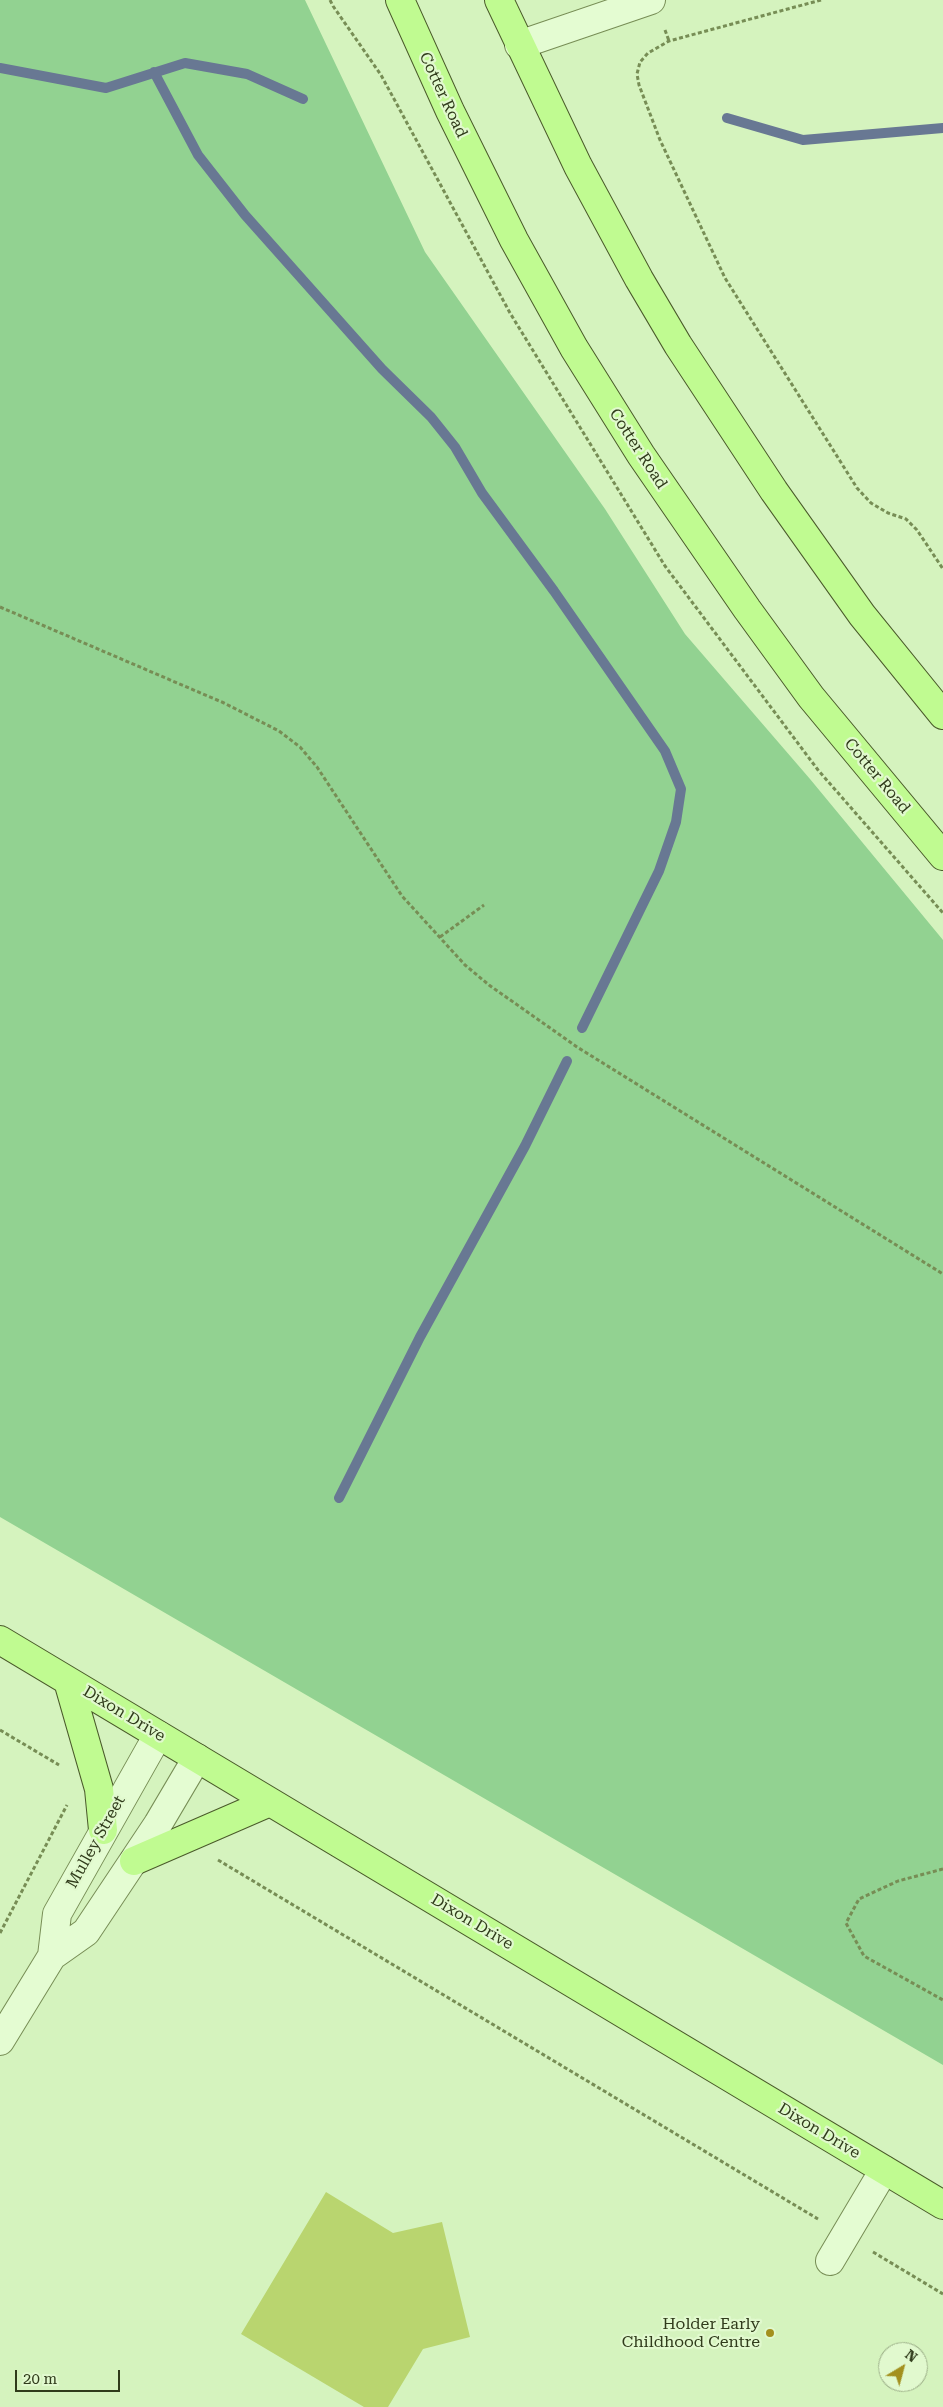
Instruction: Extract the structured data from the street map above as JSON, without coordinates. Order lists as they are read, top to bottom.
{
  "streets": {
    "main road": ["Cotter Road", "Dixon Drive"],
    "street": ["Mulley Street"]
  },
  "crossings": [
    ["Dixon Drive", "Mulley Street"]
  ],
  "places": ["Holder Early Childhood Centre"],
  "scale_bar": "20 m",
  "north": "top right"
}
